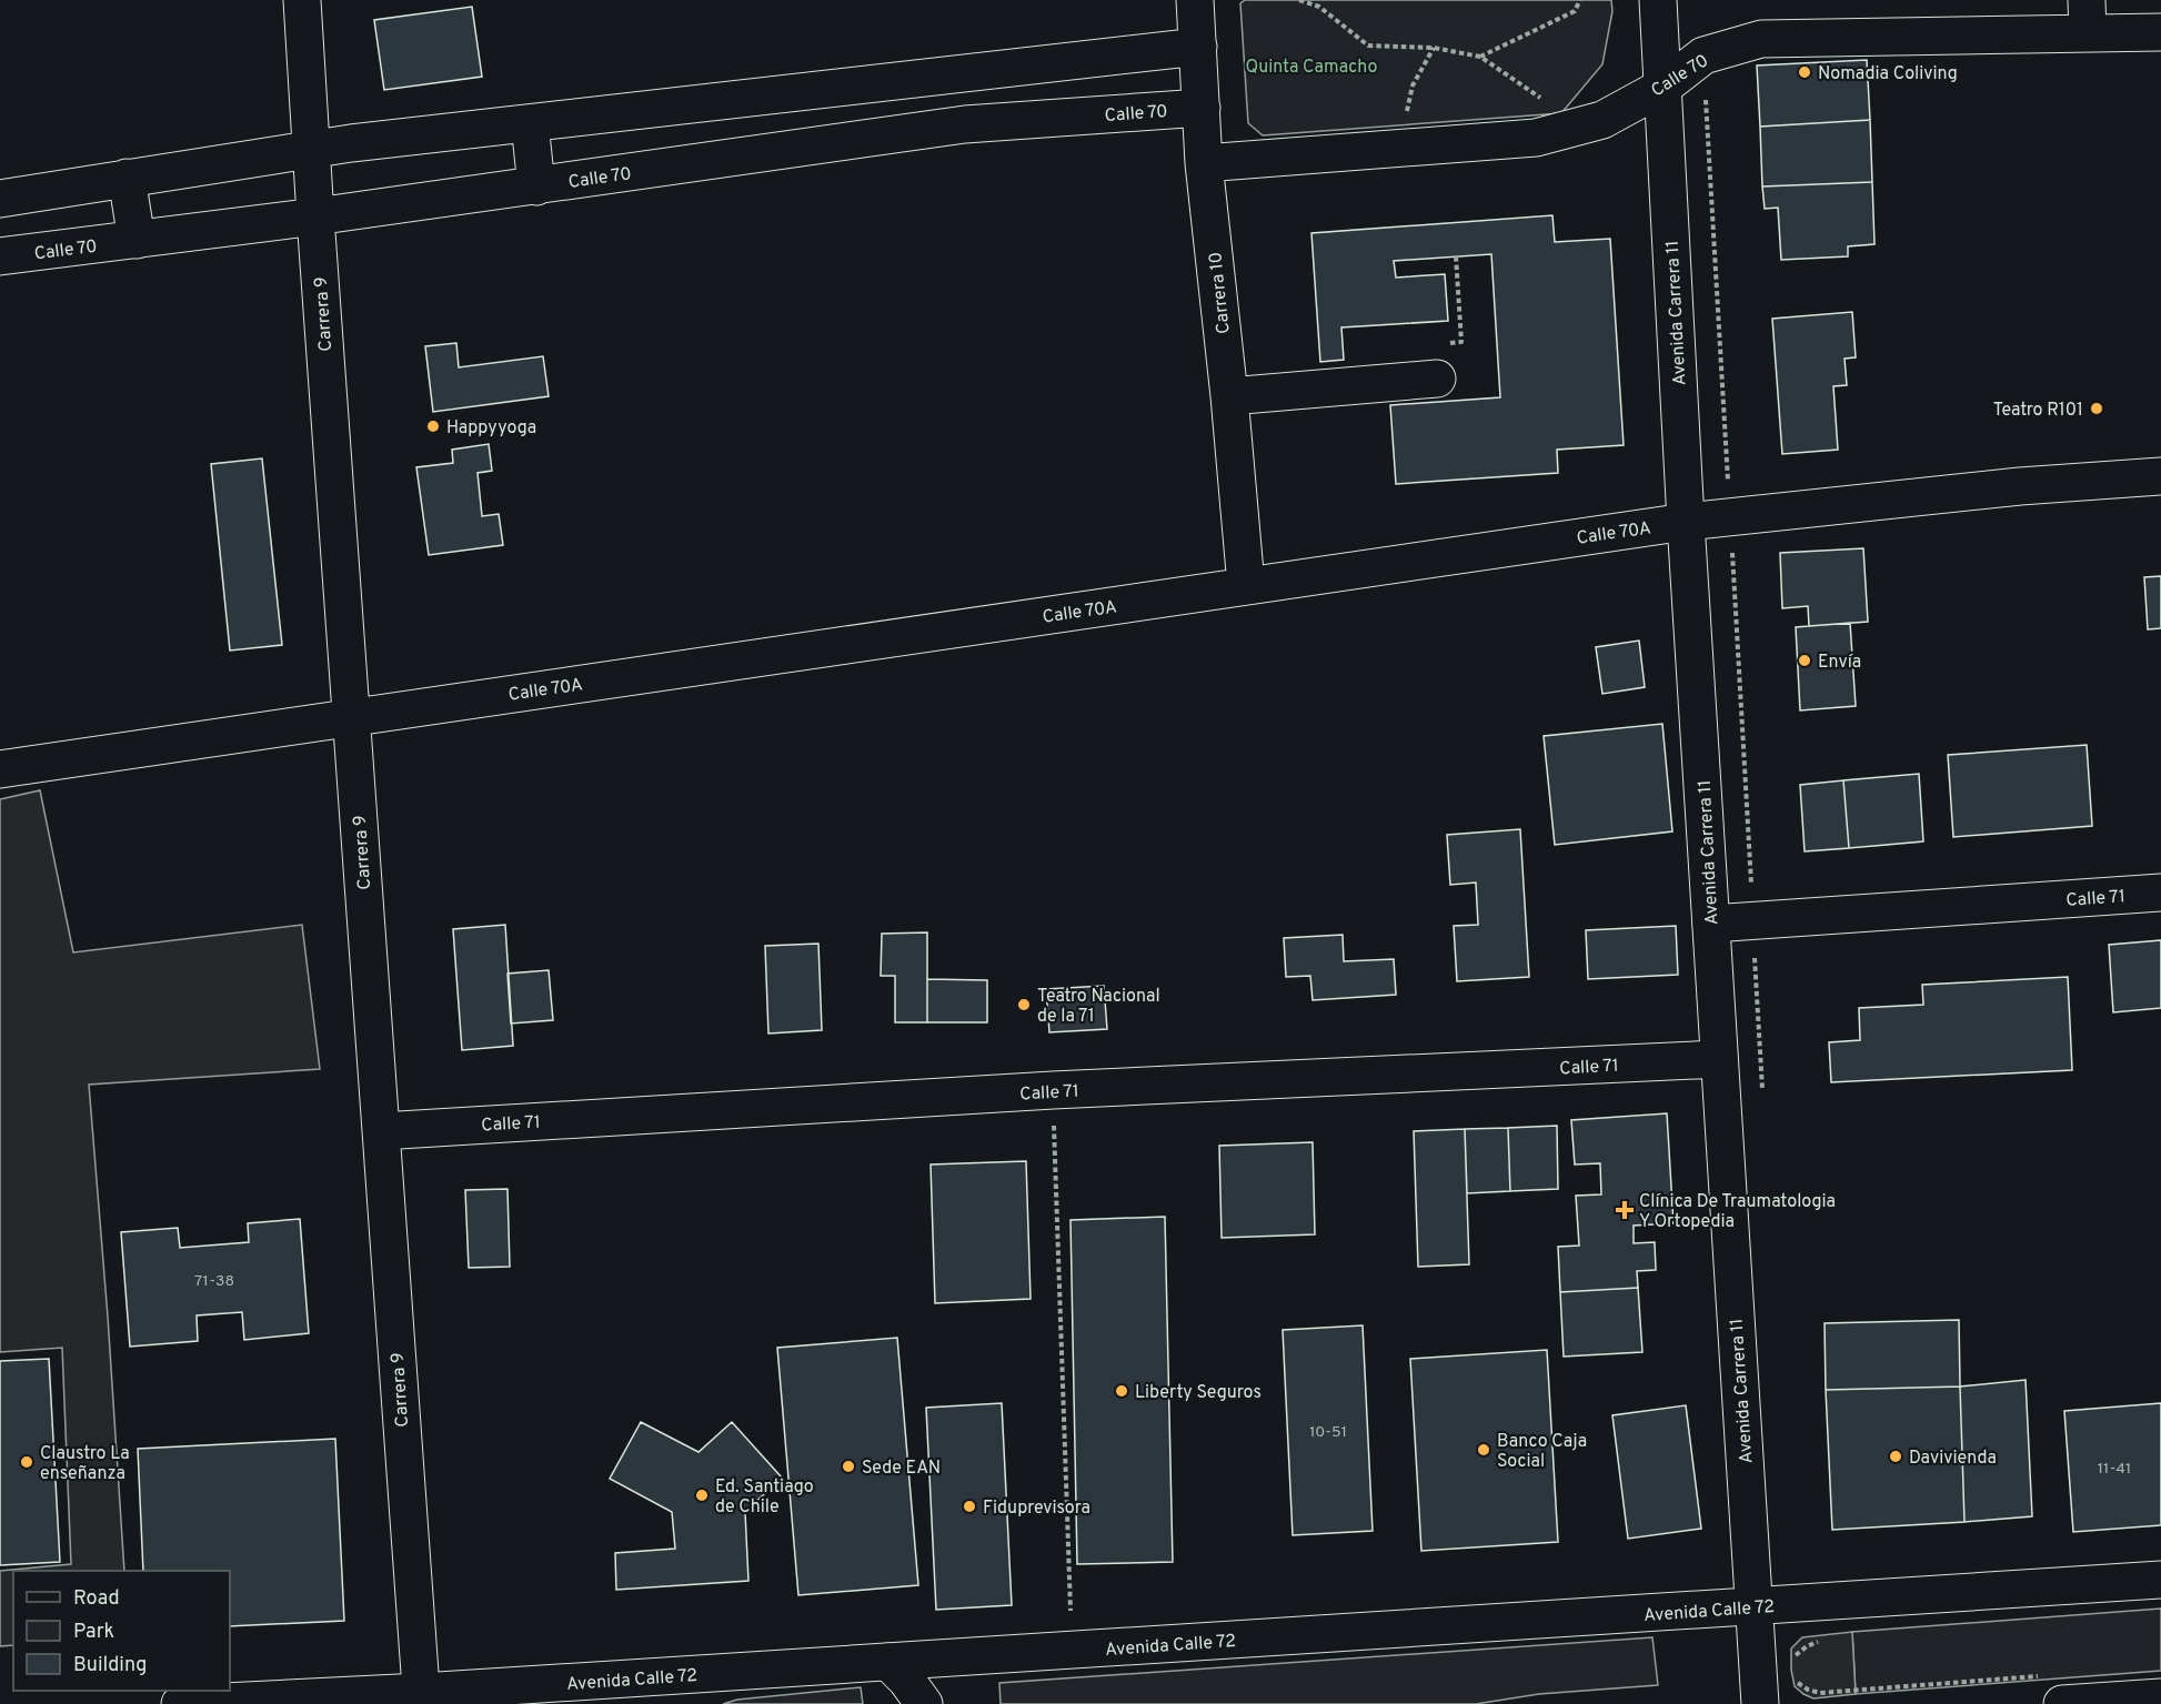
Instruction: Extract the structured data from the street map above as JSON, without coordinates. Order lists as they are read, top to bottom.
{
  "streets": {
    "street": [
      "Calle 70",
      "Carrera 10",
      "Avenida Carrera 11",
      "Carrera 9",
      "Calle 70A",
      "Calle 71",
      "Avenida Calle 72"
    ]
  },
  "crossings": [
    ["Calle 70", "Carrera 10"],
    ["Calle 70", "Avenida Carrera 11"],
    ["Calle 70", "Carrera 9"],
    ["Carrera 10", "Calle 70A"],
    ["Avenida Carrera 11", "Calle 70A"],
    ["Avenida Carrera 11", "Calle 71"],
    ["Avenida Carrera 11", "Avenida Calle 72"],
    ["Carrera 9", "Calle 70A"],
    ["Carrera 9", "Calle 71"],
    ["Carrera 9", "Avenida Calle 72"]
  ],
  "parks": ["Quinta Camacho"],
  "places": {
    "other": [
      "Nomadia Coliving",
      "Teatro R101",
      "Happyyoga",
      "Envía",
      "Teatro Nacional de la 71",
      "Liberty Seguros",
      "Banco Caja Social",
      "Davivienda",
      "Claustro La enseñanza",
      "Sede EAN",
      "Ed. Santiago de Chile",
      "Fiduprevisora"
    ],
    "health": ["Clínica De Traumatologia Y Ortopedia"]
  },
  "house_numbers": ["71-38", "10-51", "11-41"],
  "legend": ["Road", "Park", "Building"]
}
